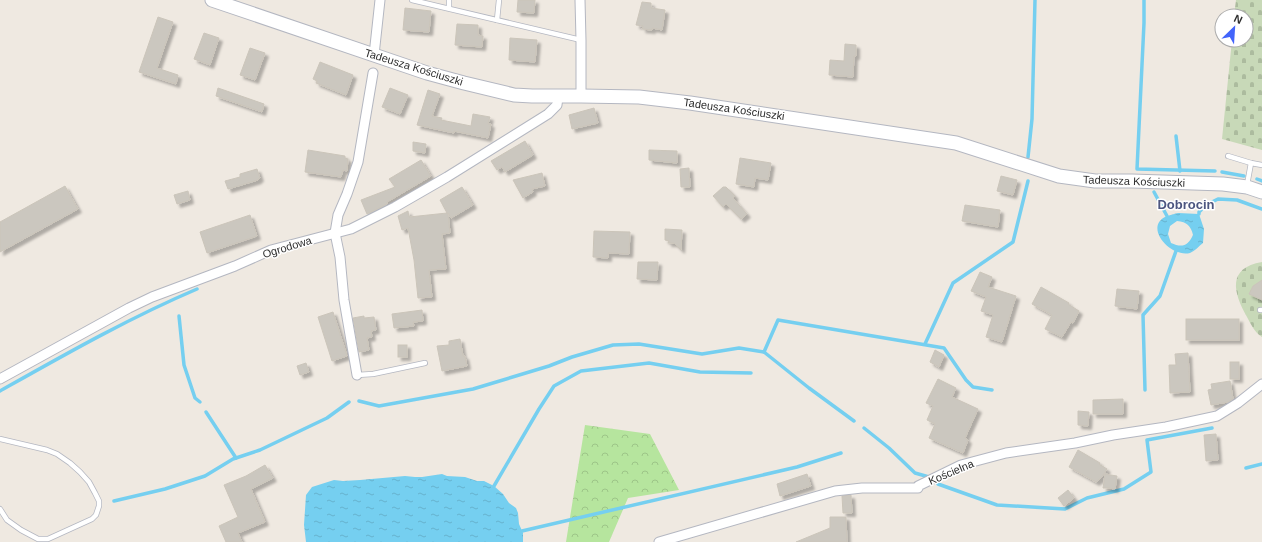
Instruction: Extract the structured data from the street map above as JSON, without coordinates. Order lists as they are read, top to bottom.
{
  "streets": {
    "street": ["Tadeusza Kościuszki", "Ogrodowa", "Kościelna"]
  },
  "crossings": [
    ["Tadeusza Kościuszki", "Ogrodowa"]
  ],
  "districts": ["Dobrocin"],
  "north": "top right"
}
